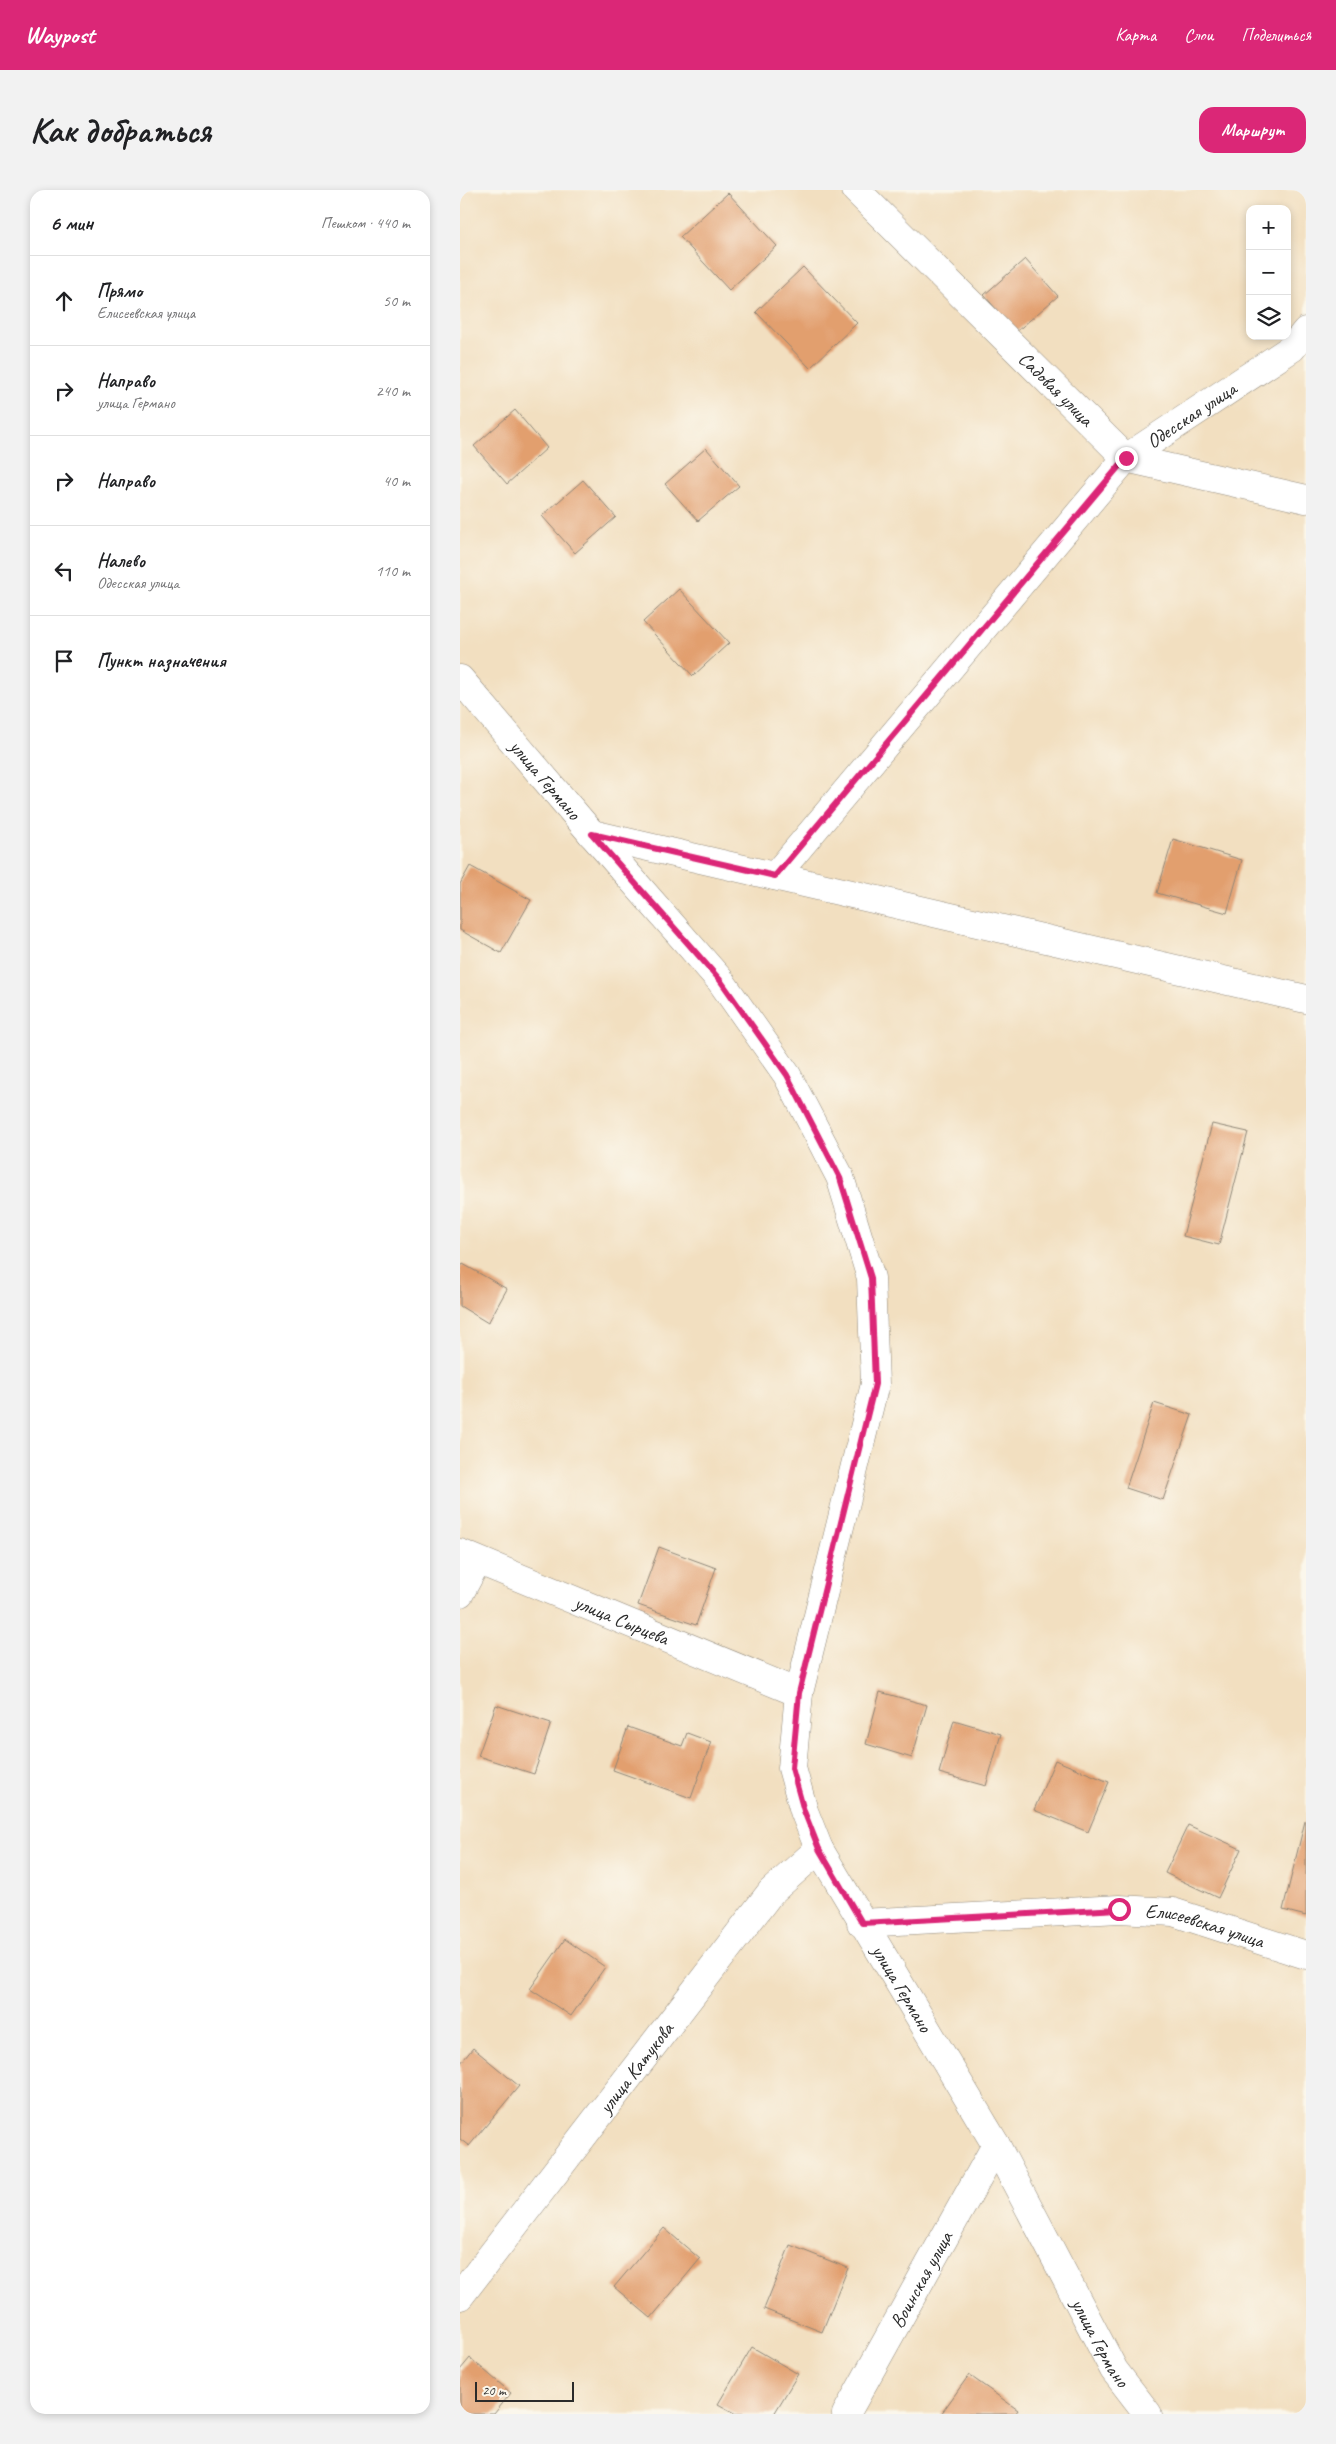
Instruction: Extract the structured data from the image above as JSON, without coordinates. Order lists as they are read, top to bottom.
{
  "streets": {
    "street": [
      "Садовая улица",
      "Одесская улица",
      "улица Германо",
      "улица Сырцева",
      "Елисеевская улица",
      "улица Катукова",
      "Воинская улица"
    ]
  },
  "crossings": [
    ["Садовая улица", "Одесская улица"],
    ["улица Германо", "улица Сырцева"],
    ["улица Германо", "Елисеевская улица"],
    ["улица Германо", "улица Катукова"],
    ["улица Германо", "Воинская улица"]
  ],
  "scale_bar": "20 m",
  "page": {
    "header": "Waypost",
    "nav": ["Карта", "Слои", "Поделиться"],
    "buttons": "Маршрут",
    "title": "Как добраться",
    "heading": ["6 мин", "Пешком · 440 m"],
    "map_buttons": ["+", "−"],
    "list": [
      ["Прямо", "Елисеевская улица", "50 m"],
      ["Направо", "улица Германо", "240 m"],
      ["Направо", "40 m"],
      ["Налево", "Одесская улица", "110 m"],
      "Пункт назначения"
    ],
    "scale": "20 m"
  }
}
